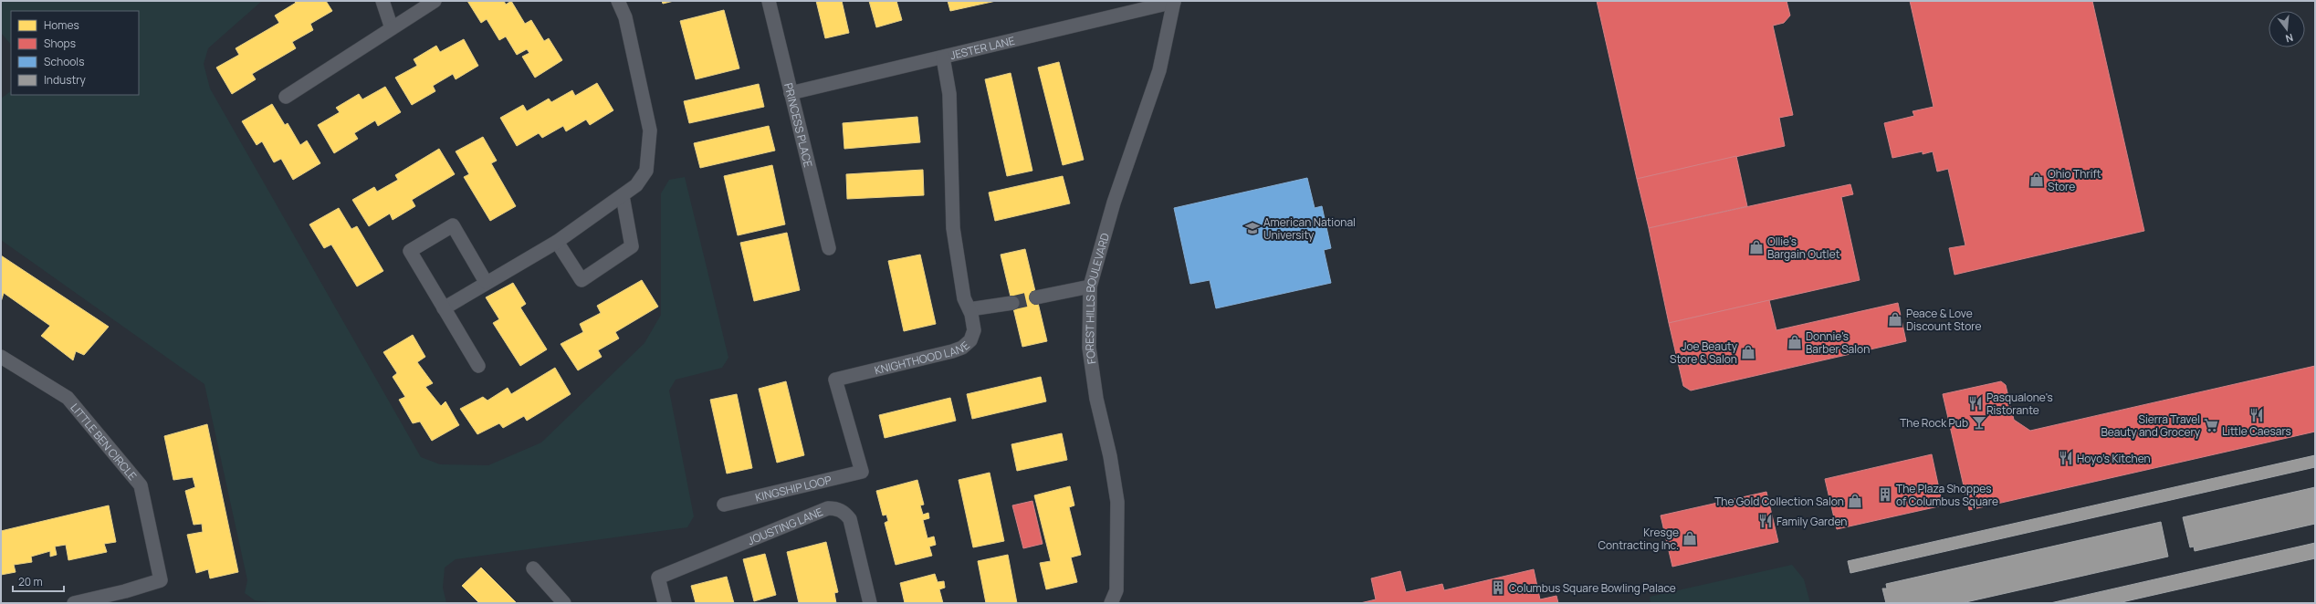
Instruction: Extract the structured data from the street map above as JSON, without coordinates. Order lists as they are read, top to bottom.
{
  "streets": {
    "street": [
      "JESTER LANE",
      "PRINCESS PLACE",
      "FOREST HILLS BOULEVARD",
      "KNIGHTHOOD LANE",
      "LITTLE BEN CIRCLE",
      "KINGSHIP LOOP",
      "JOUSTING LANE"
    ]
  },
  "crossings": [
    ["JESTER LANE", "PRINCESS PLACE"],
    ["JESTER LANE", "FOREST HILLS BOULEVARD"],
    ["JESTER LANE", "KNIGHTHOOD LANE"],
    ["KNIGHTHOOD LANE", "KINGSHIP LOOP"]
  ],
  "places": {
    "shop": [
      "Ohio Thrift Store",
      "Ollie's Bargain Outlet",
      "Peace & Love Discount Store",
      "Donnie's Barber Salon",
      "Joe Beauty Store & Salon",
      "The Gold Collection Salon",
      "Kresge Contracting Inc."
    ],
    "school or university": ["American National University"],
    "restaurant": [
      "Pasqualone's Ristorante",
      "Little Caesars",
      "Hoyo's Kitchen",
      "Family Garden"
    ],
    "bar": ["The Rock Pub"],
    "supermarket": ["Sierra Travel Beauty and Grocery"],
    "building": ["The Plaza Shoppes of Columbus Square", "Columbus Square Bowling Palace"]
  },
  "legend": [
    "Homes",
    "Shops",
    "Schools",
    "Industry"
  ],
  "scale_bar": "20 m",
  "north": "bottom"
}
